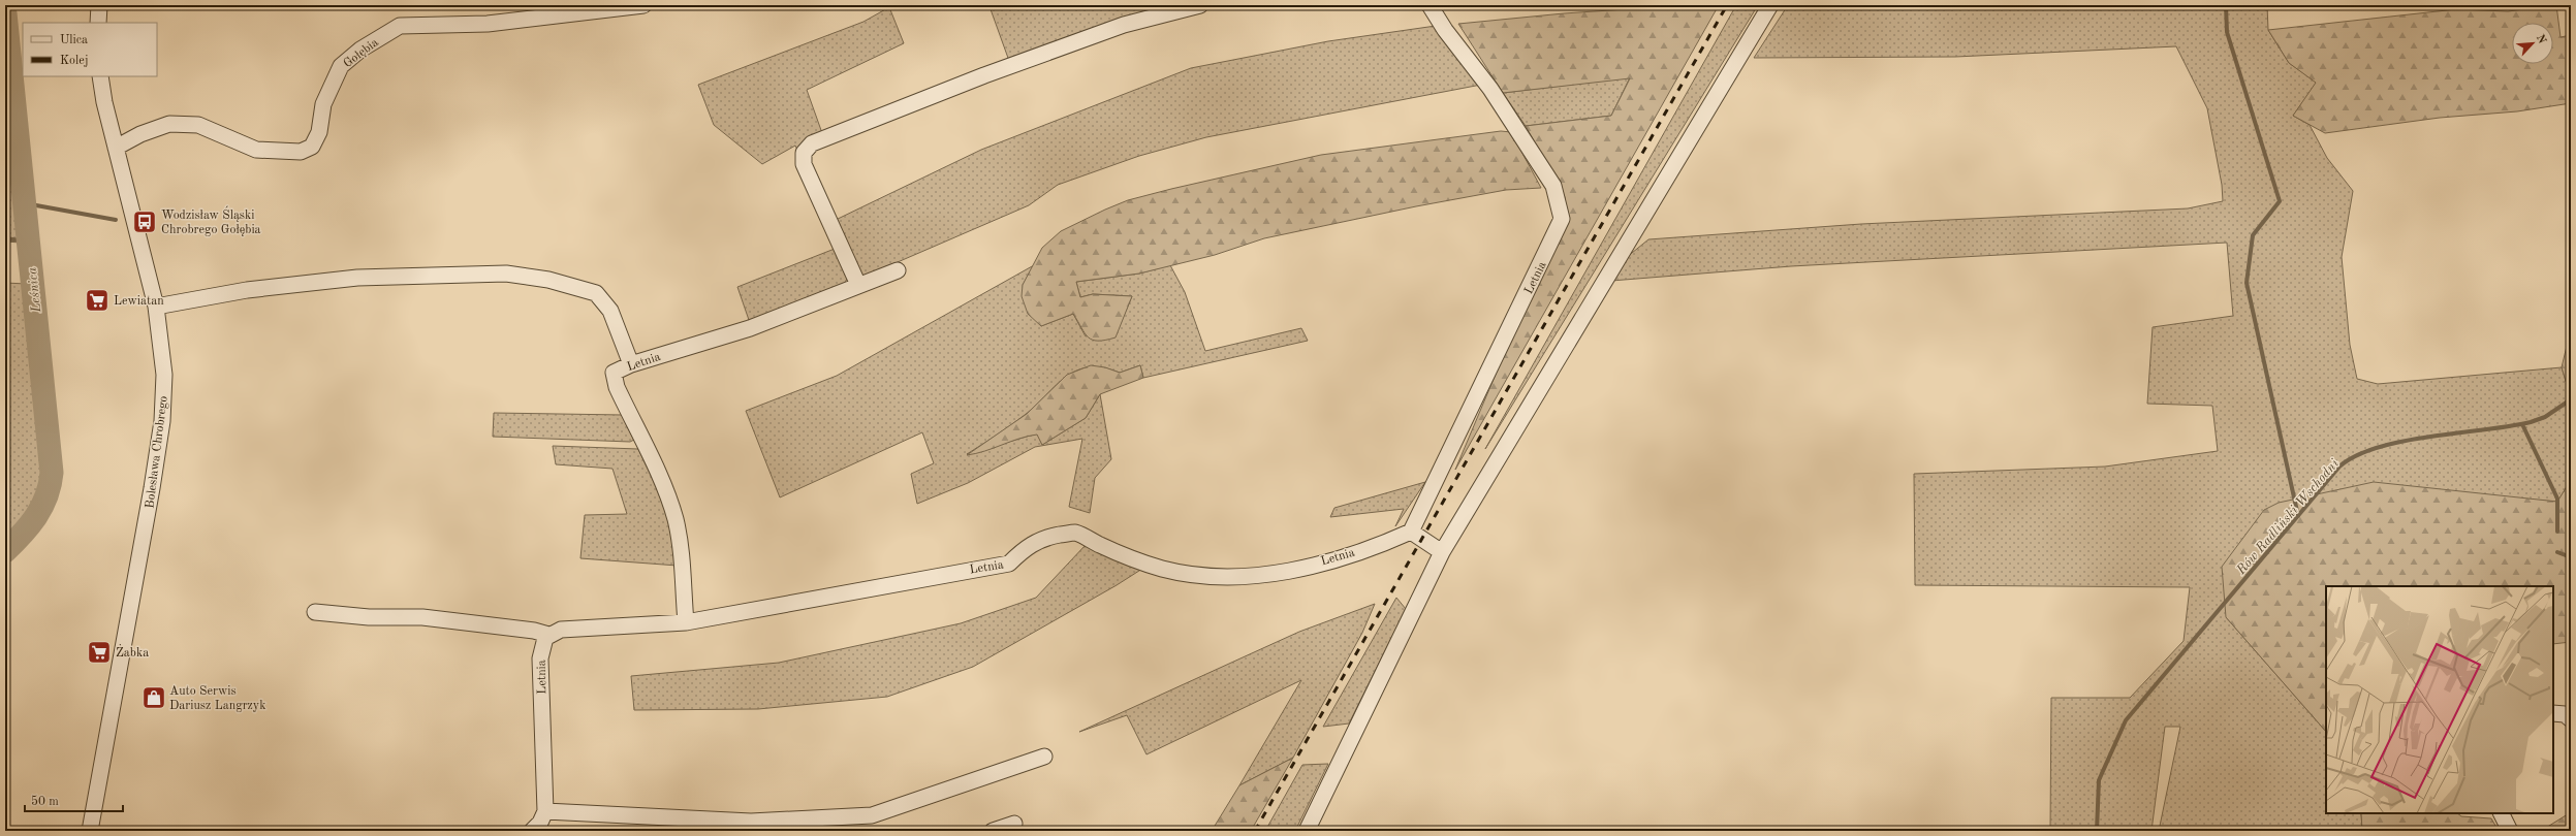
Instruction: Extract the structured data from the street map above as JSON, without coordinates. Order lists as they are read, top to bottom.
{
  "streets": {
    "street": ["Gołębia", "Letnia", "Bolesława Chrobrego"]
  },
  "crossings": [
    ["Gołębia", "Bolesława Chrobrego"]
  ],
  "water": ["Leśnica", "Rów Radliński Wschodni"],
  "places": {
    "bus stop": ["Wodzisław Śląski Chrobrego Gołębia"],
    "supermarket": ["Lewiatan", "Żabka"],
    "shop": ["Auto Serwis Dariusz Langrzyk"]
  },
  "legend": ["Ulica", "Kolej"],
  "scale_bar": "50 m",
  "north": "top right"
}
